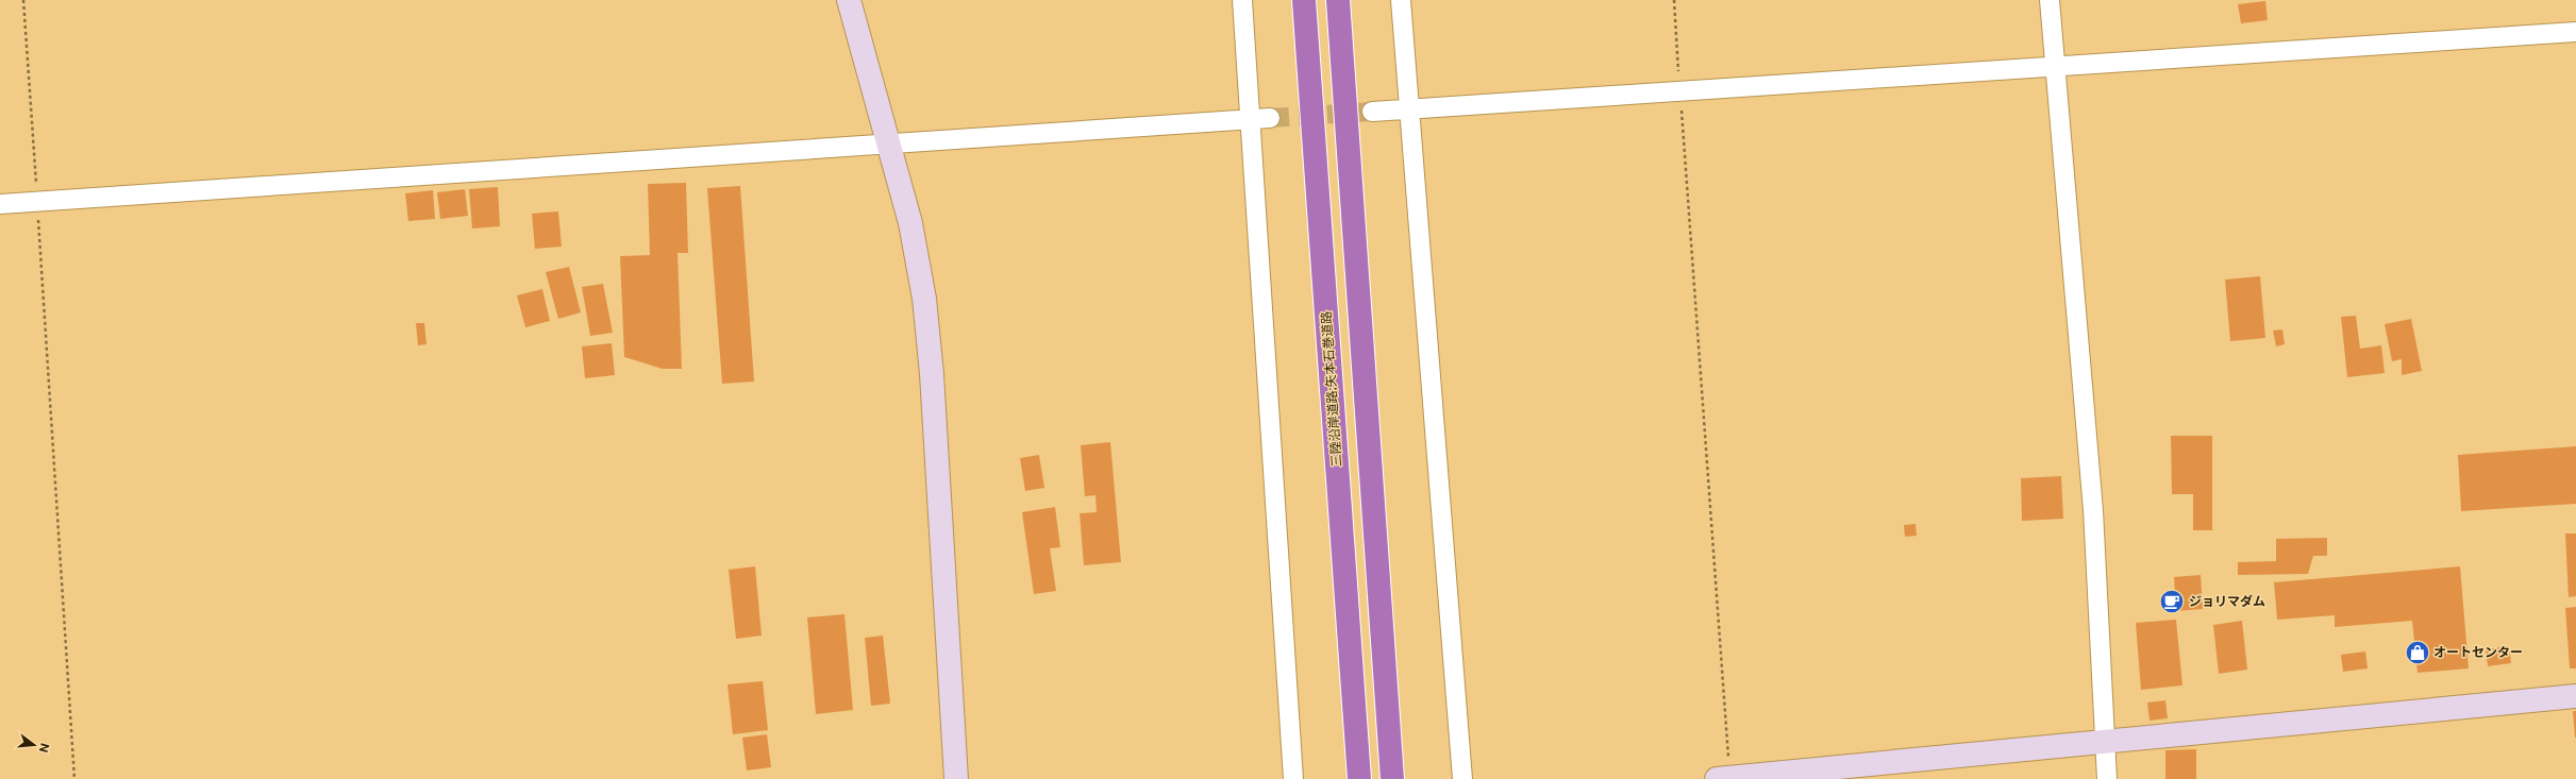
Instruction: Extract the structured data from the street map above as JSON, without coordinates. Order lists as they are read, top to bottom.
{
  "streets": {
    "highway": ["三陸沿岸道路;矢本石巻道路"]
  },
  "places": {
    "cafe": ["ジョリマダム"],
    "shop": ["オートセンター"]
  },
  "north": "right"
}
